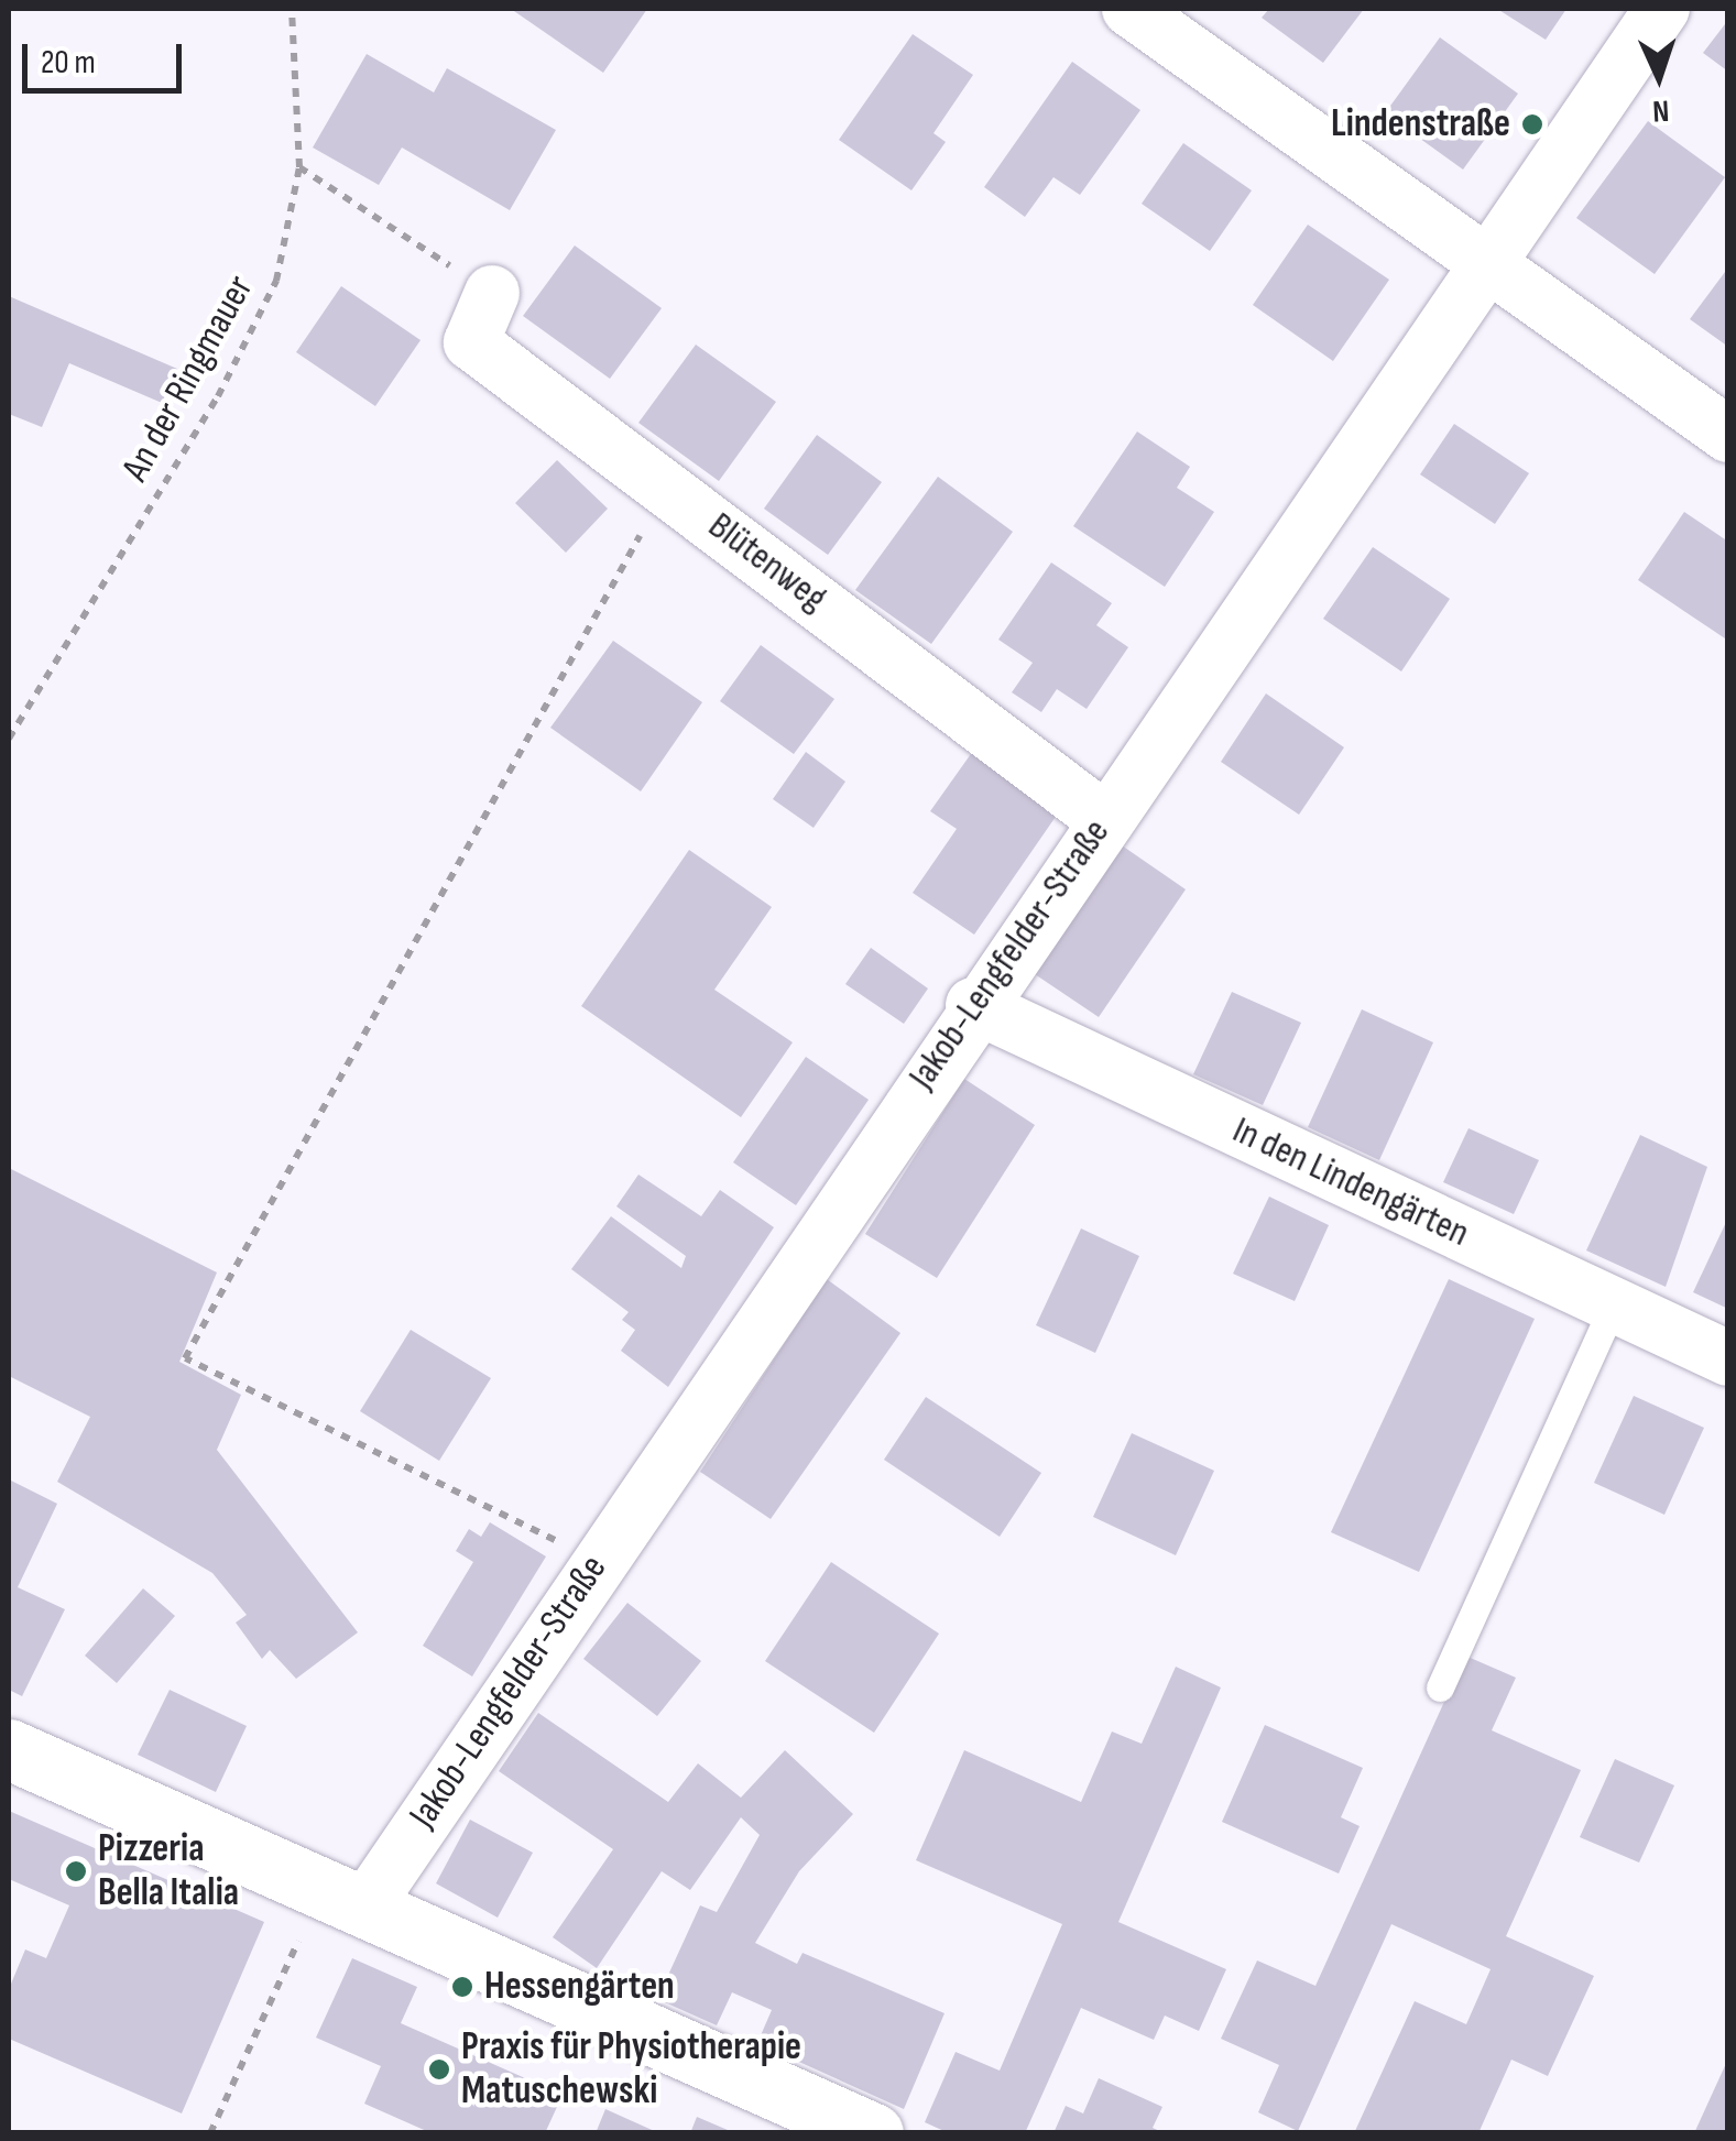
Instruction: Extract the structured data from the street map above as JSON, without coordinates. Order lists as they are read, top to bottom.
{
  "streets": {
    "street": ["Blütenweg", "Jakob-Lengfelder-Straße", "In den Lindengärten"],
    "path": ["An der Ringmauer"]
  },
  "crossings": [
    ["Blütenweg", "Jakob-Lengfelder-Straße"],
    ["Jakob-Lengfelder-Straße", "In den Lindengärten"]
  ],
  "places": [
    "Lindenstraße",
    "Pizzeria Bella Italia",
    "Hessengärten",
    "Praxis für Physiotherapie Matuschewski"
  ],
  "scale_bar": "20 m",
  "north": "bottom"
}
